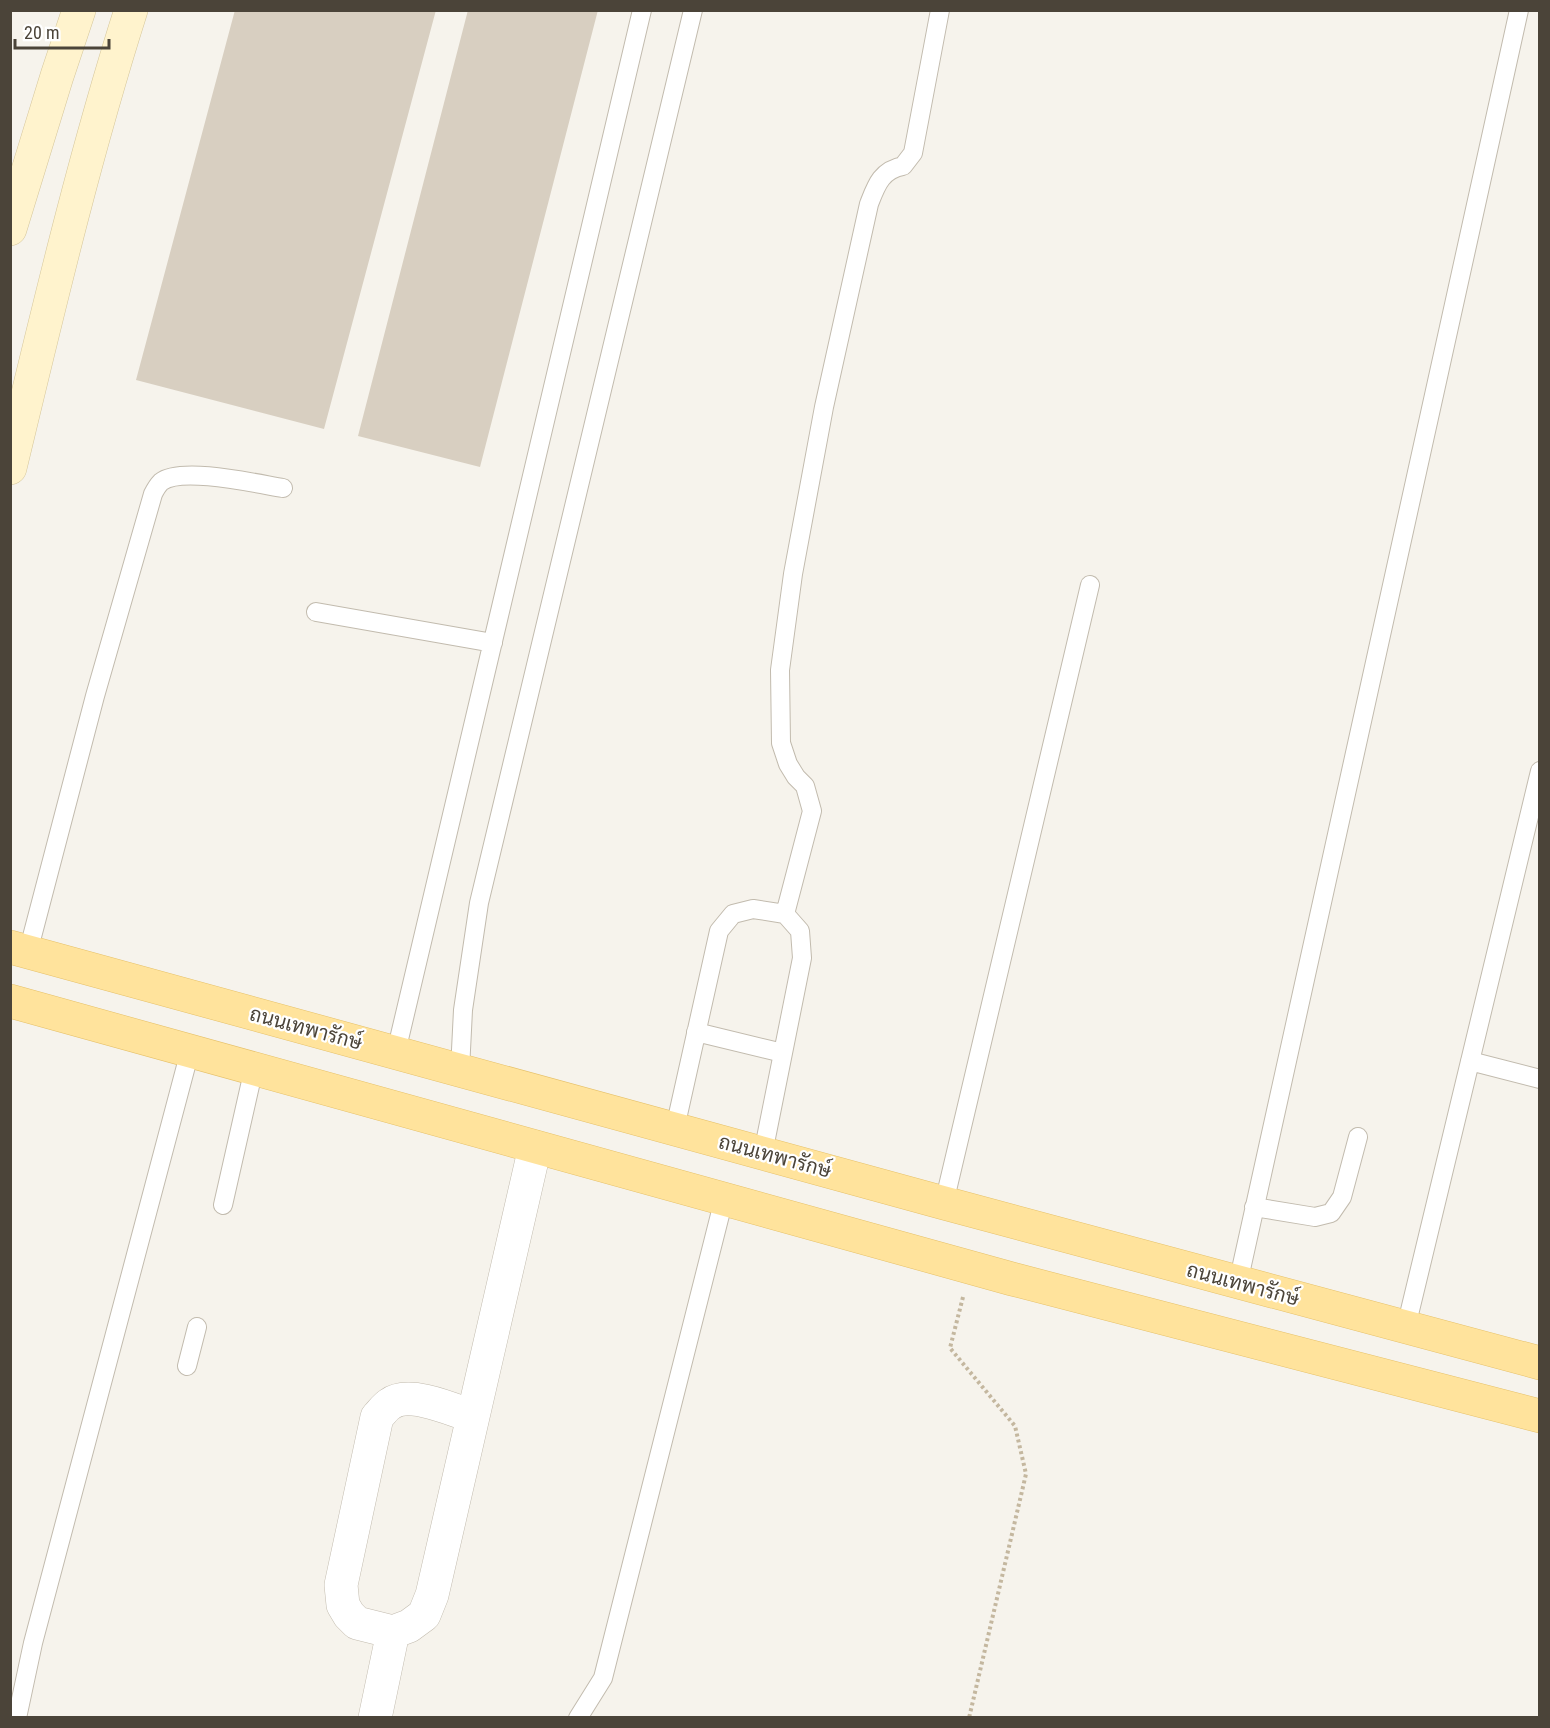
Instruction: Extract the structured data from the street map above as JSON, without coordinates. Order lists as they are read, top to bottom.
{
  "streets": {
    "main road": ["ถนนเทพารักษ์"]
  },
  "scale_bar": "20 m"
}
